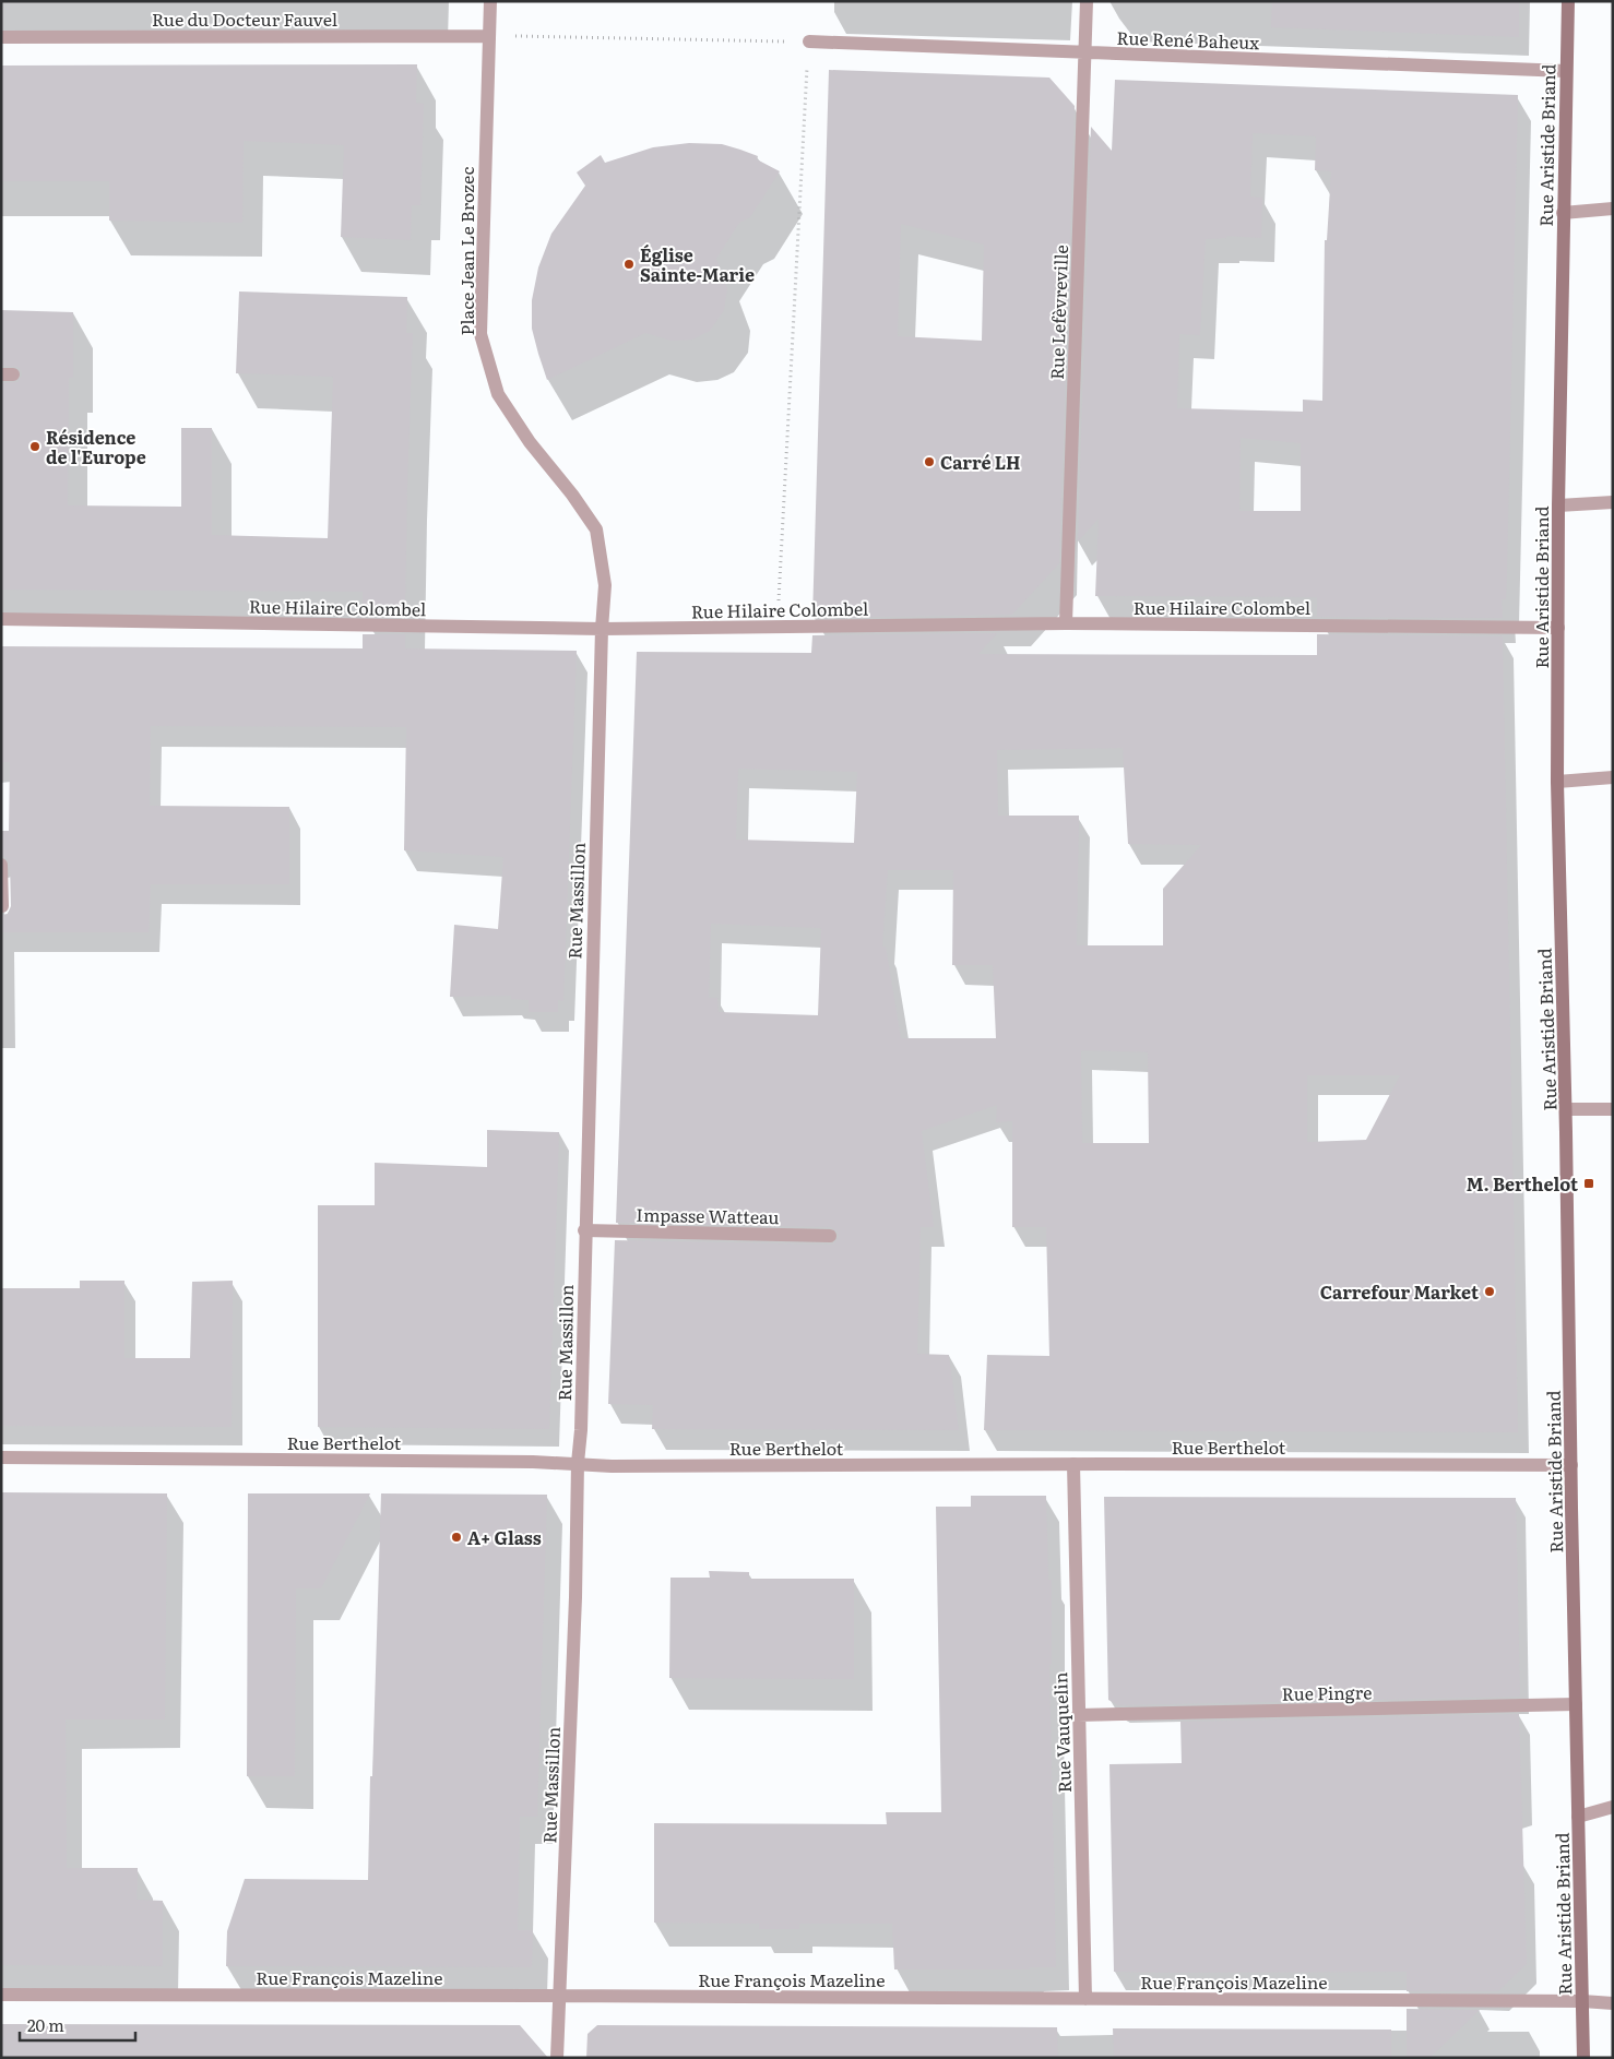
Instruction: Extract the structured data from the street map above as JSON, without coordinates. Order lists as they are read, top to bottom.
{
  "streets": {
    "main road": ["Rue Aristide Briand"],
    "street": [
      "Rue du Docteur Fauvel",
      "Rue René Baheux",
      "Place Jean Le Brozec",
      "Rue Lefèvreville",
      "Rue Hilaire Colombel",
      "Rue Massillon",
      "Impasse Watteau",
      "Rue Berthelot",
      "Rue Pingre",
      "Rue Vauquelin",
      "Rue François Mazeline"
    ]
  },
  "crossings": [
    ["Rue du Docteur Fauvel", "Place Jean Le Brozec"],
    ["Rue René Baheux", "Rue Aristide Briand"],
    ["Rue René Baheux", "Rue Lefèvreville"],
    ["Rue Aristide Briand", "Rue Hilaire Colombel"],
    ["Rue Aristide Briand", "Rue Berthelot"],
    ["Rue Aristide Briand", "Rue Pingre"],
    ["Rue Aristide Briand", "Rue François Mazeline"],
    ["Place Jean Le Brozec", "Rue Hilaire Colombel"],
    ["Place Jean Le Brozec", "Rue Massillon"],
    ["Rue Lefèvreville", "Rue Hilaire Colombel"],
    ["Rue Hilaire Colombel", "Rue Massillon"],
    ["Rue Massillon", "Impasse Watteau"],
    ["Rue Massillon", "Rue Berthelot"],
    ["Rue Massillon", "Rue François Mazeline"],
    ["Rue Berthelot", "Rue Vauquelin"],
    ["Rue Pingre", "Rue Vauquelin"],
    ["Rue Vauquelin", "Rue François Mazeline"]
  ],
  "places": {
    "other": [
      "Église Sainte-Marie",
      "Résidence de l'Europe",
      "Carré LH",
      "Carrefour Market",
      "A+ Glass"
    ],
    "transit": ["M. Berthelot"]
  },
  "scale_bar": "20 m"
}
